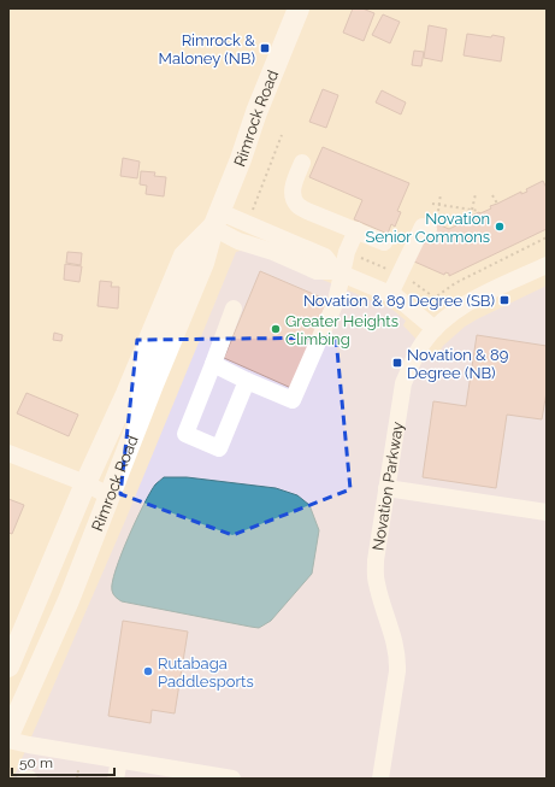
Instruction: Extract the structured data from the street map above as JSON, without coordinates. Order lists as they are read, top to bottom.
{
  "streets": {
    "main road": ["Rimrock Road"],
    "street": ["Novation Parkway"]
  },
  "places": {
    "transit": ["Rimrock & Maloney (NB)", "Novation & 89 Degree (SB)", "Novation & 89 Degree (NB)"],
    "other": ["Novation Senior Commons", "Greater Heights Climbing", "Rutabaga Paddlesports"]
  },
  "scale_bar": "50 m"
}
